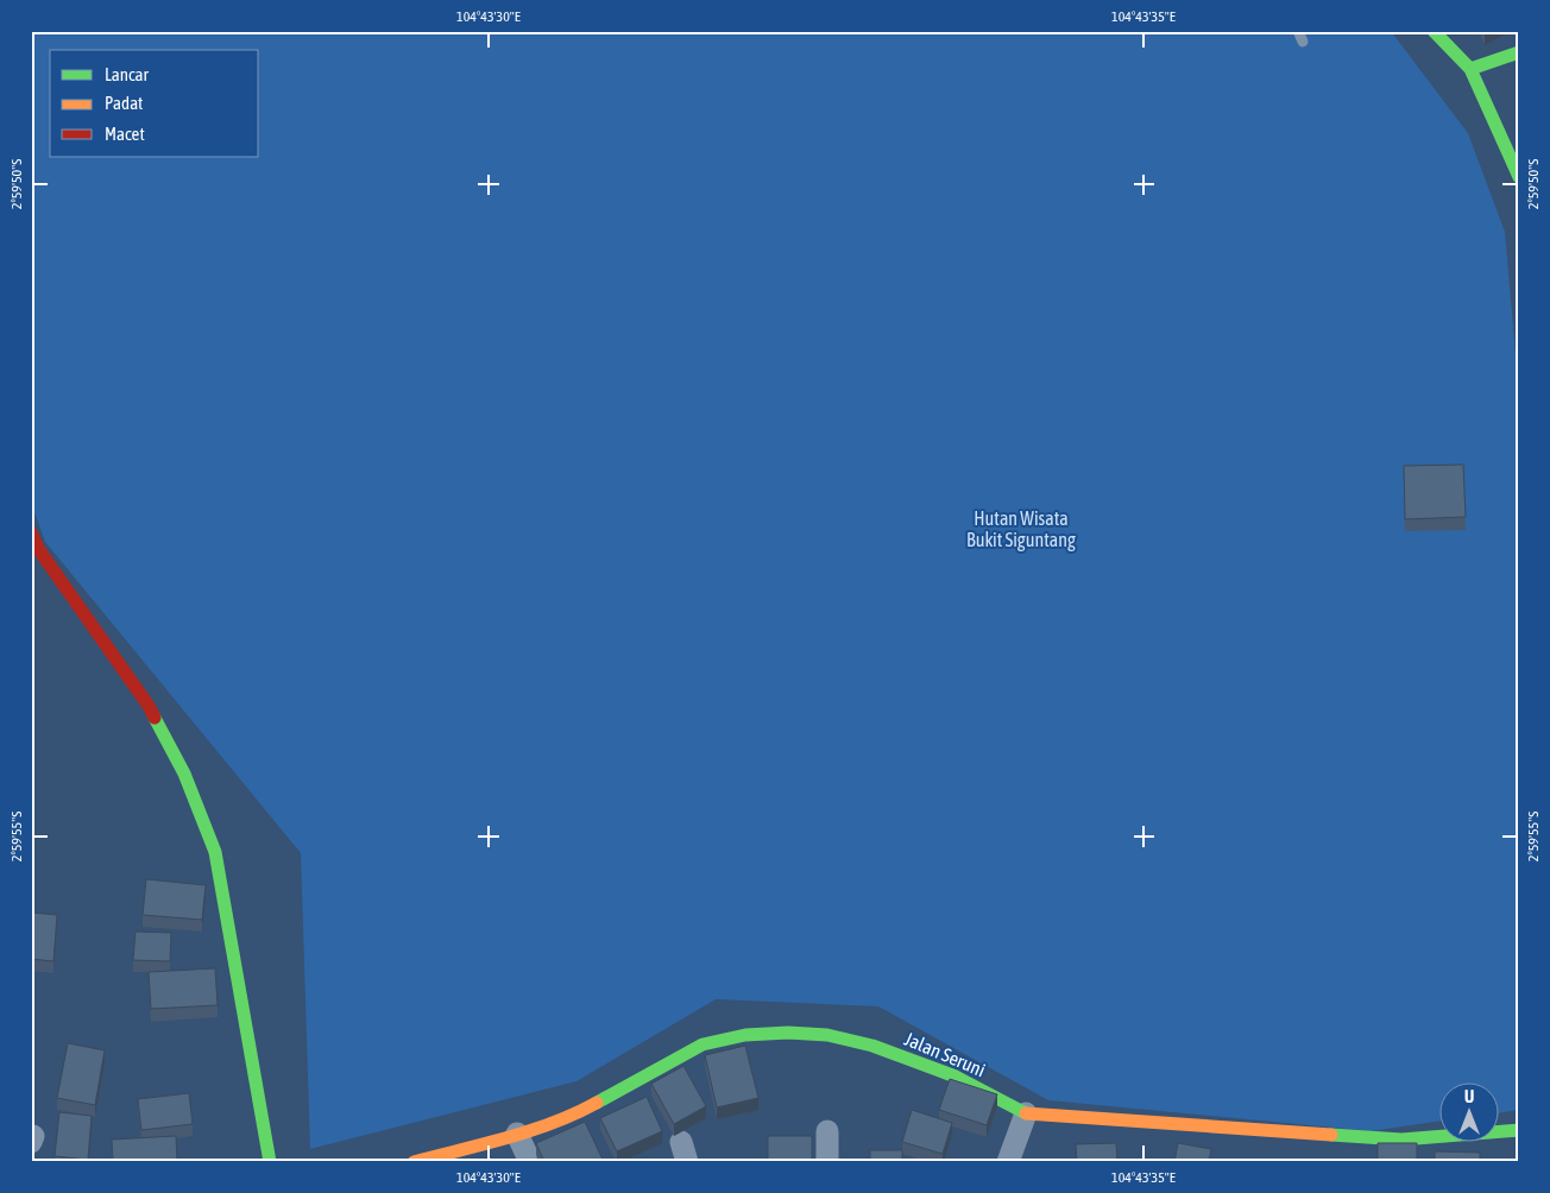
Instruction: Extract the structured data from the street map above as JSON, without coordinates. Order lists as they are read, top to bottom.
{
  "streets": {
    "street": ["Jalan Seruni"]
  },
  "parks": ["Hutan Wisata Bukit Siguntang"],
  "legend": ["Lancar", "Padat", "Macet"],
  "north": "top",
  "coordinates": [
    "104°43'30\"E",
    "104°43'35\"E",
    "2°59'50\"S",
    "2°59'55\"S"
  ]
}
